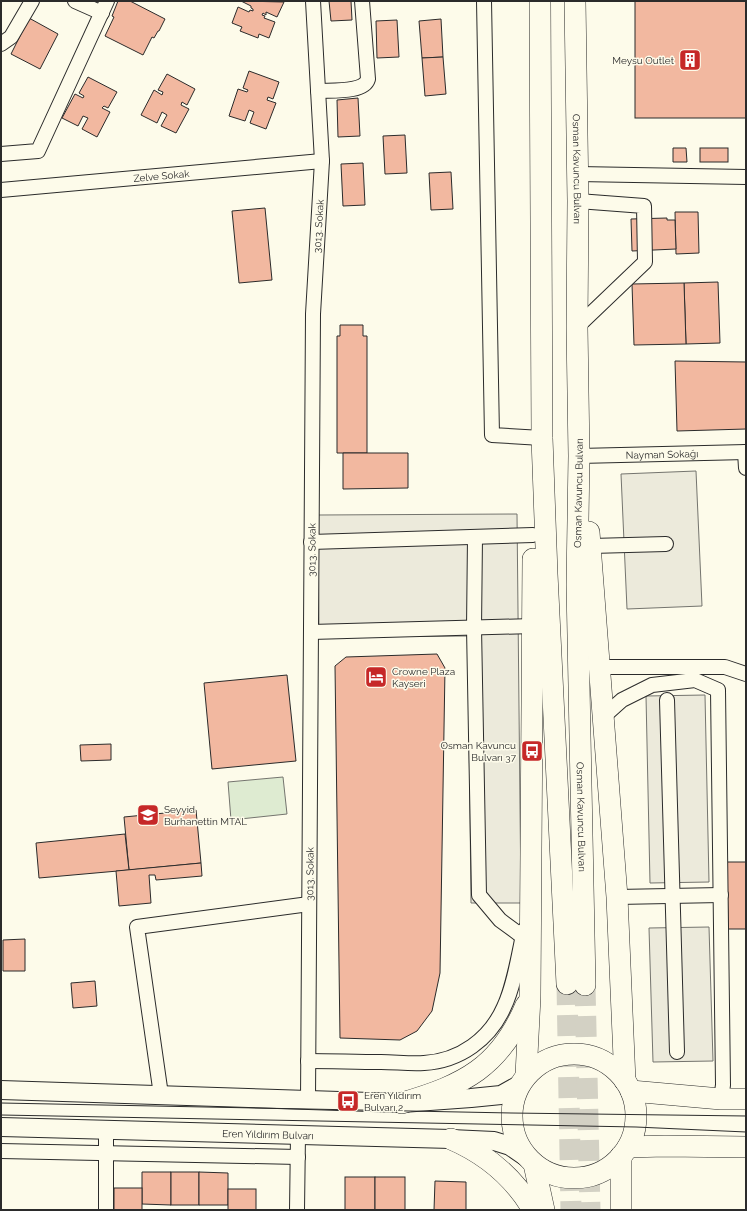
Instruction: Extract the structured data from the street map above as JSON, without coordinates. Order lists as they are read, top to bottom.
{
  "streets": {
    "highway": ["Osman Kavuncu Bulvarı"],
    "main road": ["Eren Yıldırım Bulvarı"],
    "street": ["Zelve Sokak", "3013. Sokak", "Nayman Sokağı"]
  },
  "crossings": [
    ["Osman Kavuncu Bulvarı", "Nayman Sokağı"],
    ["Zelve Sokak", "3013. Sokak"]
  ],
  "places": {
    "building": ["Meysu Outlet"],
    "hotel": ["Crowne Plaza Kayseri"],
    "bus stop": ["Osman Kavuncu Bulvarı 37", "Eren Yıldırım Bulvarı 2"],
    "school or university": ["Seyyid Burhanettin MTAL"]
  }
}
